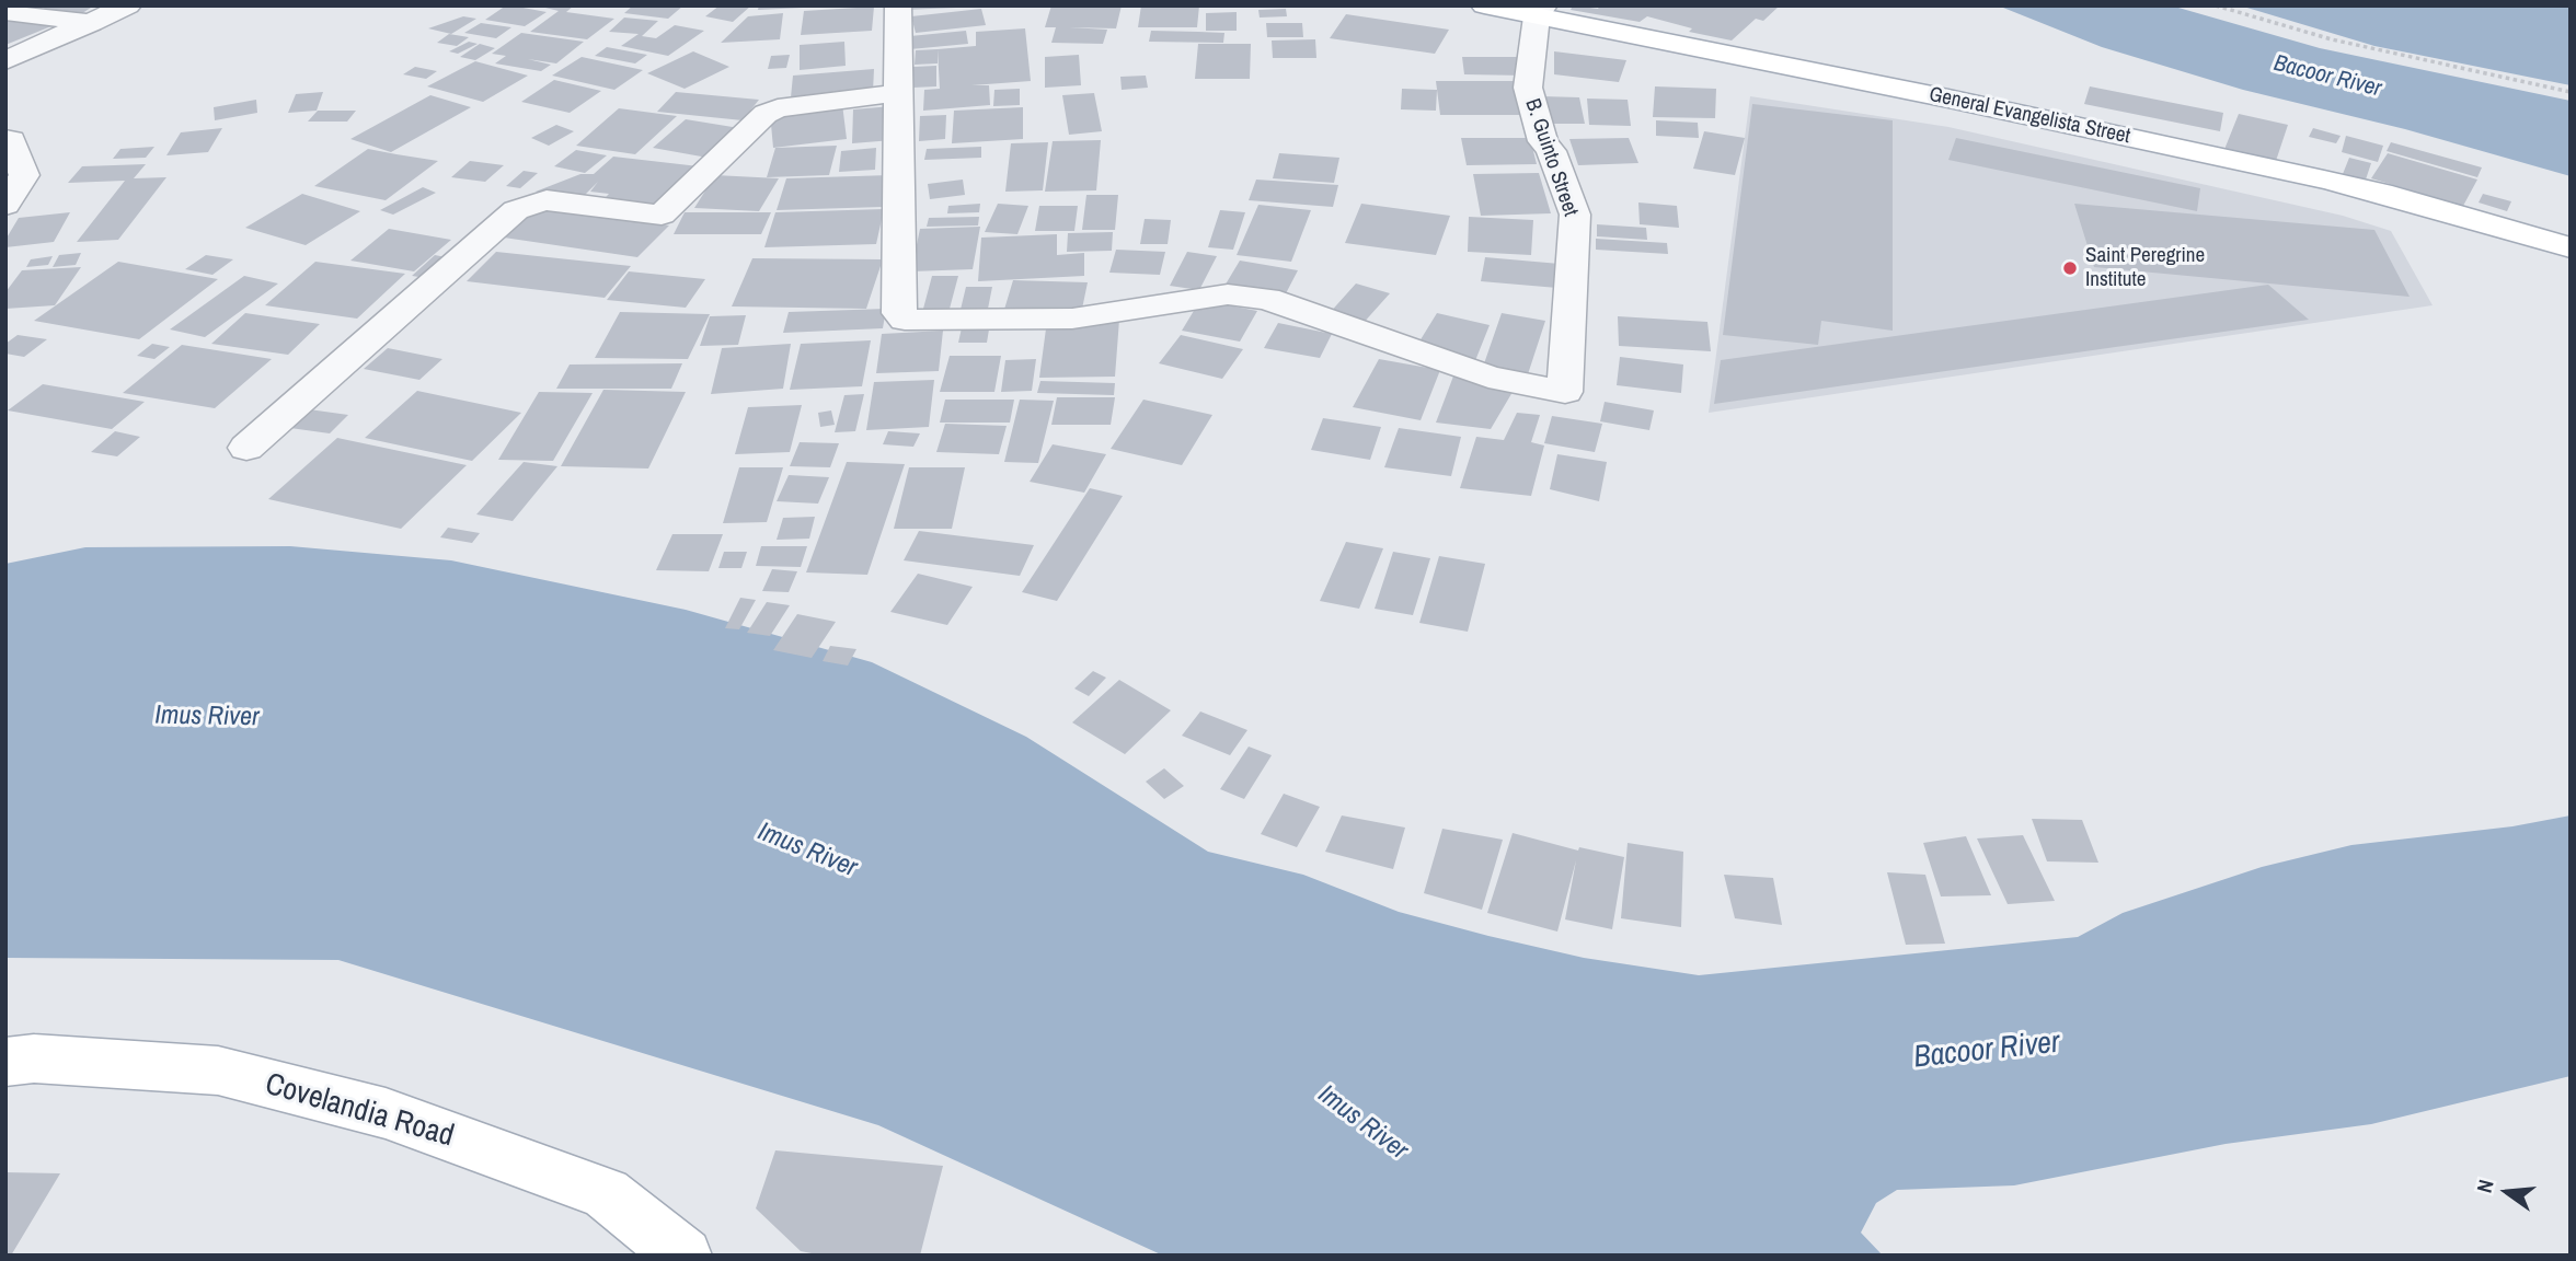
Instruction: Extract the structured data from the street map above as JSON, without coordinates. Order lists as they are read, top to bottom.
{
  "streets": {
    "main road": ["General Evangelista Street", "Covelandia Road"],
    "street": ["B. Guinto Street"]
  },
  "crossings": [
    ["General Evangelista Street", "B. Guinto Street"]
  ],
  "water": ["Bacoor River", "Imus River"],
  "places": ["Saint Peregrine Institute"],
  "north": "left"
}
